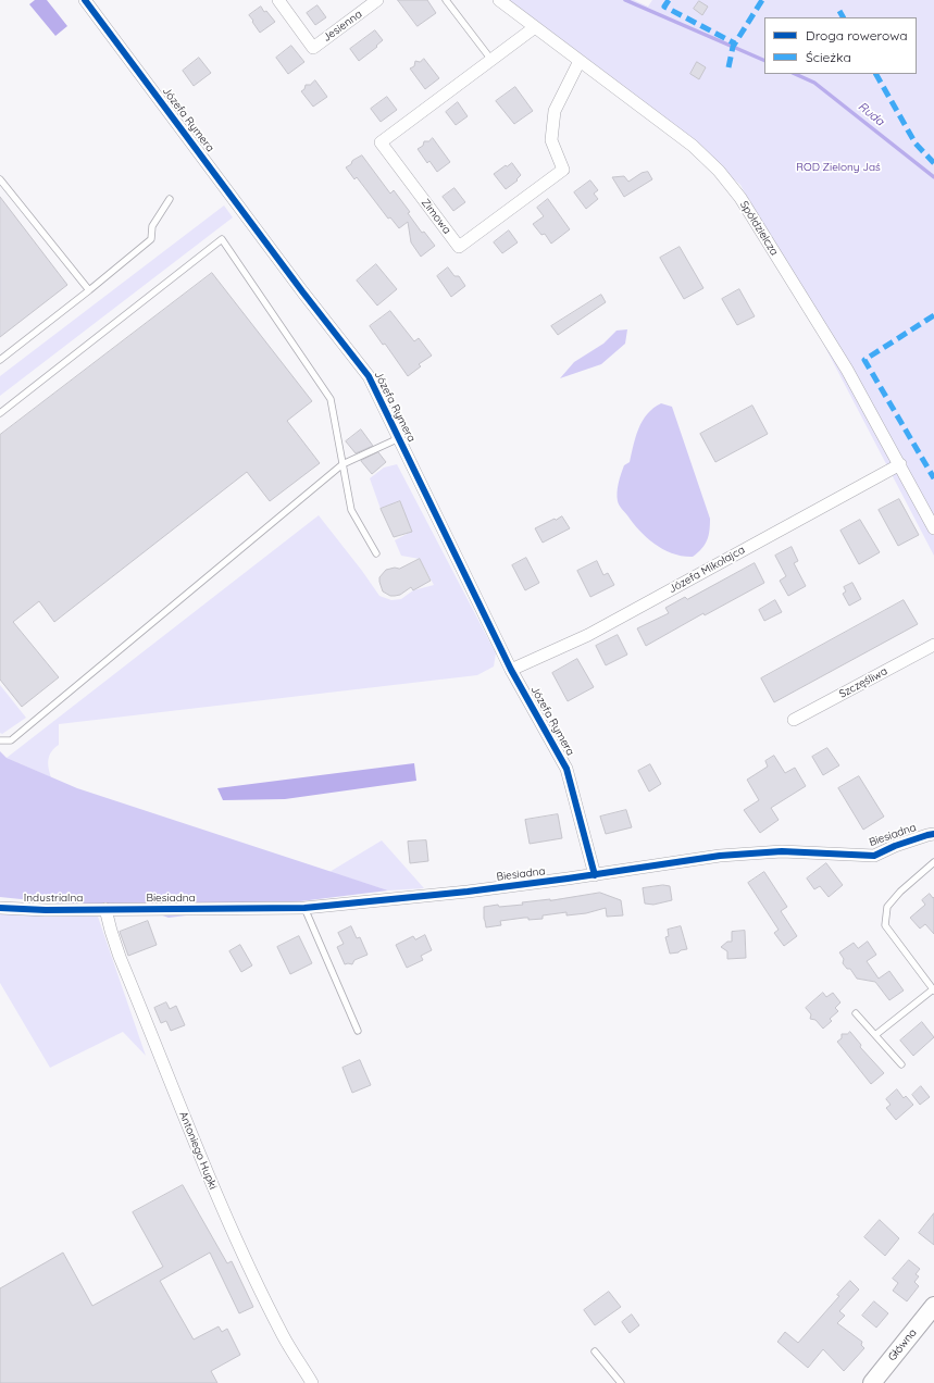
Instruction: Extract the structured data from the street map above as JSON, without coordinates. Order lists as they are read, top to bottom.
{
  "streets": {
    "street": [
      "Jesienna",
      "Józefa Rymera",
      "Zimowa",
      "Spółdzielcza",
      "Józefa Mikołajca",
      "Szczęśliwa",
      "Biesiadna",
      "Industrialna",
      "Antoniego Hupki",
      "Główna"
    ]
  },
  "crossings": [
    ["Józefa Rymera", "Józefa Mikołajca"],
    ["Józefa Rymera", "Biesiadna"],
    ["Zimowa", "Spółdzielcza"],
    ["Spółdzielcza", "Józefa Mikołajca"],
    ["Biesiadna", "Industrialna"],
    ["Biesiadna", "Antoniego Hupki"],
    ["Industrialna", "Antoniego Hupki"]
  ],
  "water": ["Ruda"],
  "parks": ["ROD Zielony Jaś"],
  "legend": ["Droga rowerowa", "Ścieżka"]
}
